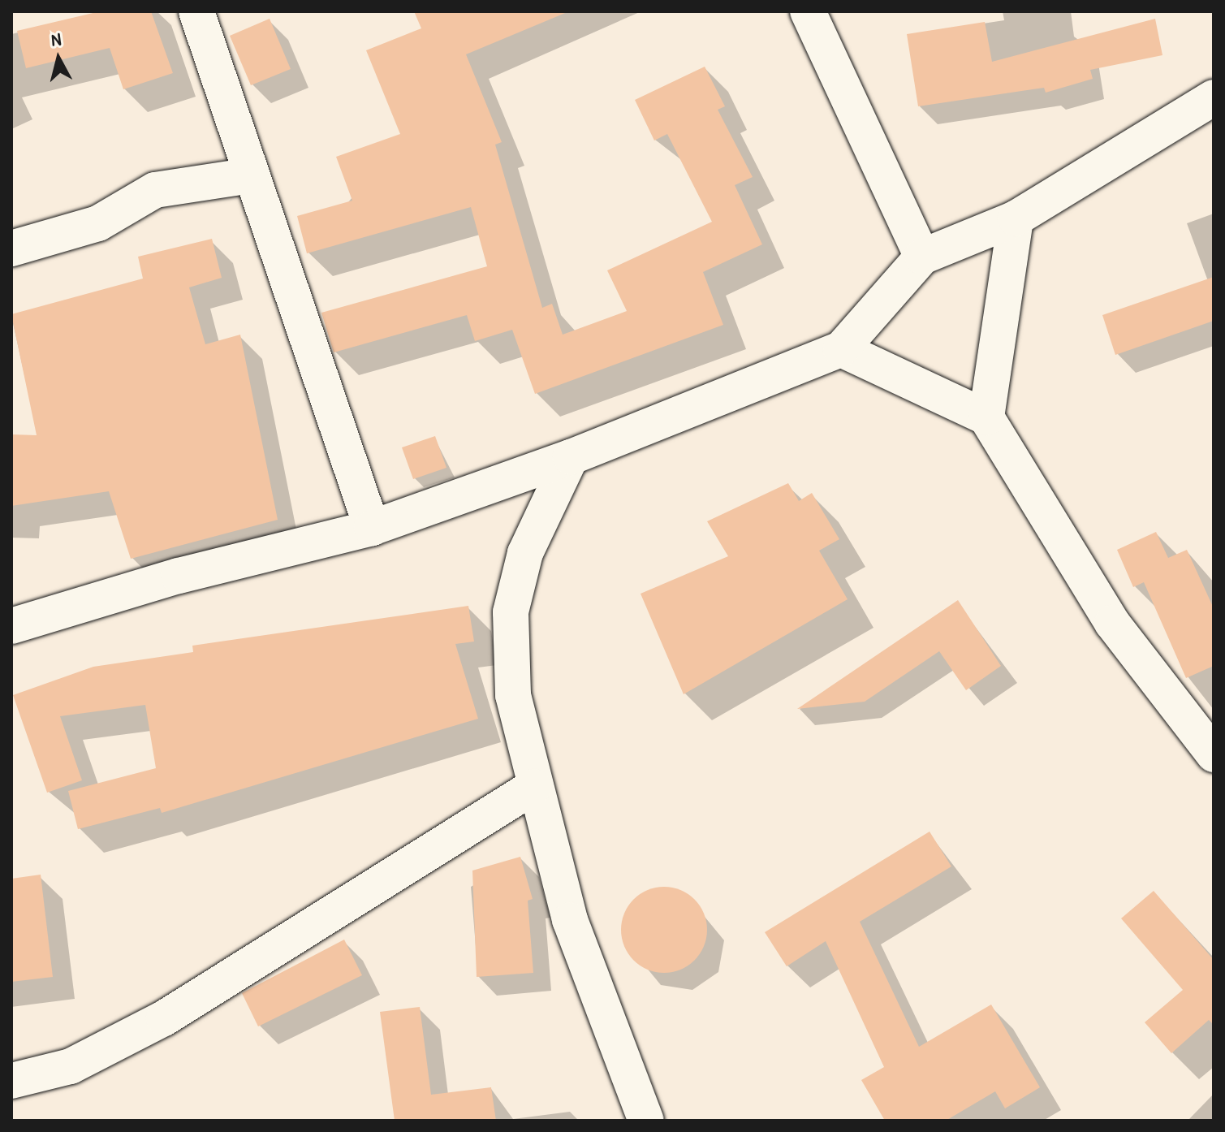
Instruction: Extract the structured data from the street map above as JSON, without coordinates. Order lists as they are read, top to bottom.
{
  "north": "top"
}
